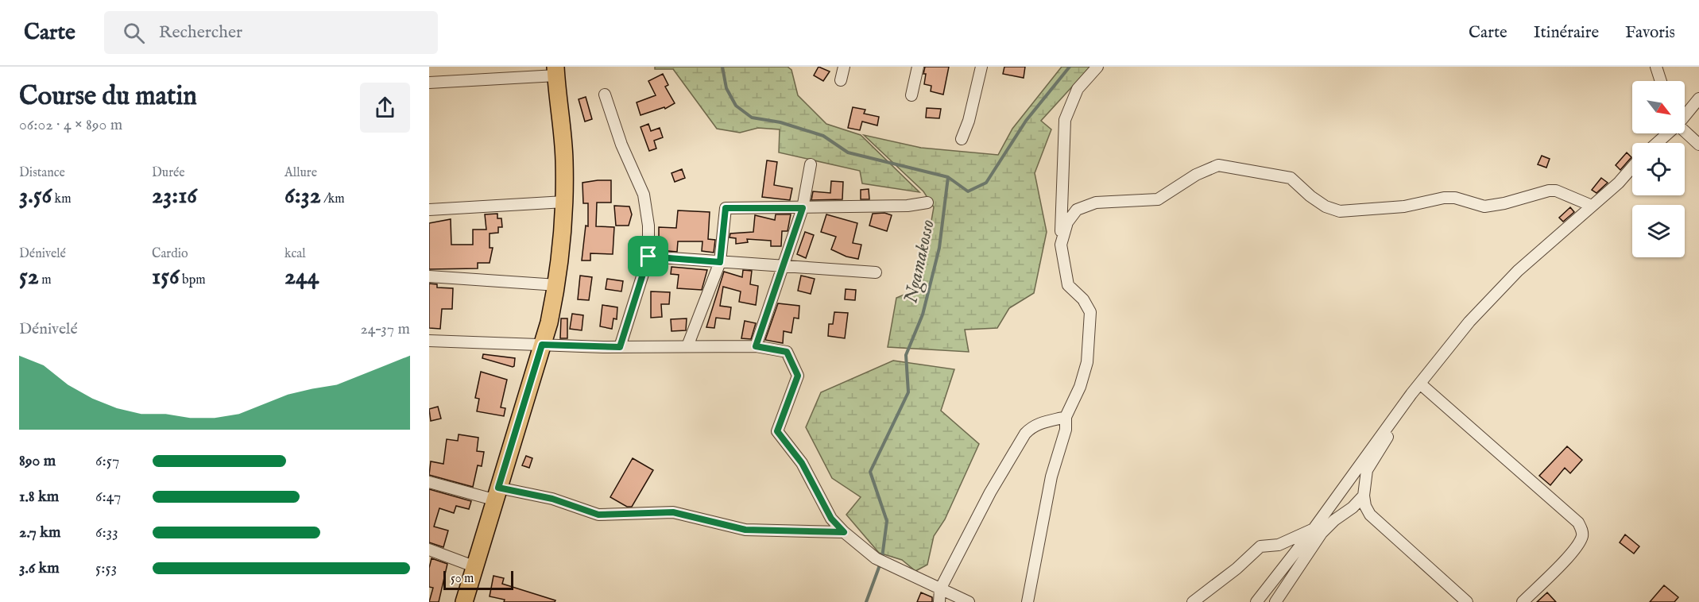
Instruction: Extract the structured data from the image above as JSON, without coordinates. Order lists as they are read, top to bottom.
{
  "water": ["Ngamakosso"],
  "scale_bar": "50 m",
  "north": "bottom right",
  "page": {
    "header": "Carte",
    "search": "Rechercher",
    "nav": ["Carte", "Itinéraire", "Favoris"],
    "heading": ["Course du matin", "06:02 · 4 × 890 m"],
    "stats": [
      ["Distance", "3.56 km"],
      ["Durée", "23:16"],
      ["Allure", "6:32 /km"],
      ["Dénivelé", "52 m"],
      ["Cardio", "156 bpm"],
      ["kcal", "244"]
    ],
    "chart": ["Dénivelé", "24–37 m"],
    "list": [
      {
        "name": "890 m",
        "note": "6:57"
      },
      {
        "name": "1.8 km",
        "note": "6:47"
      },
      {
        "name": "2.7 km",
        "note": "6:33"
      },
      {
        "name": "3.6 km",
        "note": "5:53"
      }
    ],
    "scale": "50 m"
  }
}
